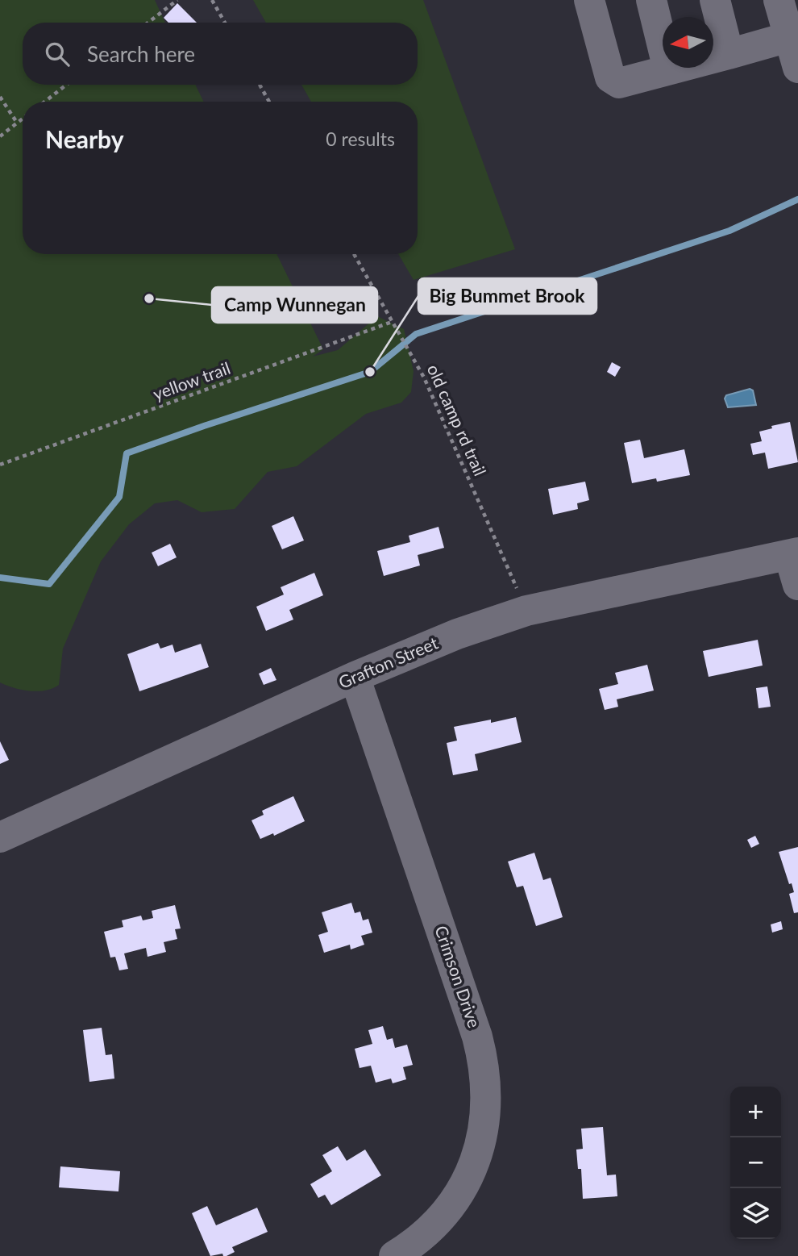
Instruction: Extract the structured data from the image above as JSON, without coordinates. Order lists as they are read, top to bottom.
{
  "streets": {
    "street": ["Grafton Street", "Crimson Drive"],
    "path": ["yellow trail", "old camp rd trail"]
  },
  "crossings": [
    ["yellow trail", "old camp rd trail"],
    ["old camp rd trail", "Grafton Street"],
    ["Grafton Street", "Crimson Drive"]
  ],
  "places": ["Camp Wunnegan", "Big Bummet Brook"],
  "north": "left",
  "page": {
    "search": "Search here",
    "heading": ["Nearby", "0 results"],
    "map_buttons": ["+", "−"]
  }
}
